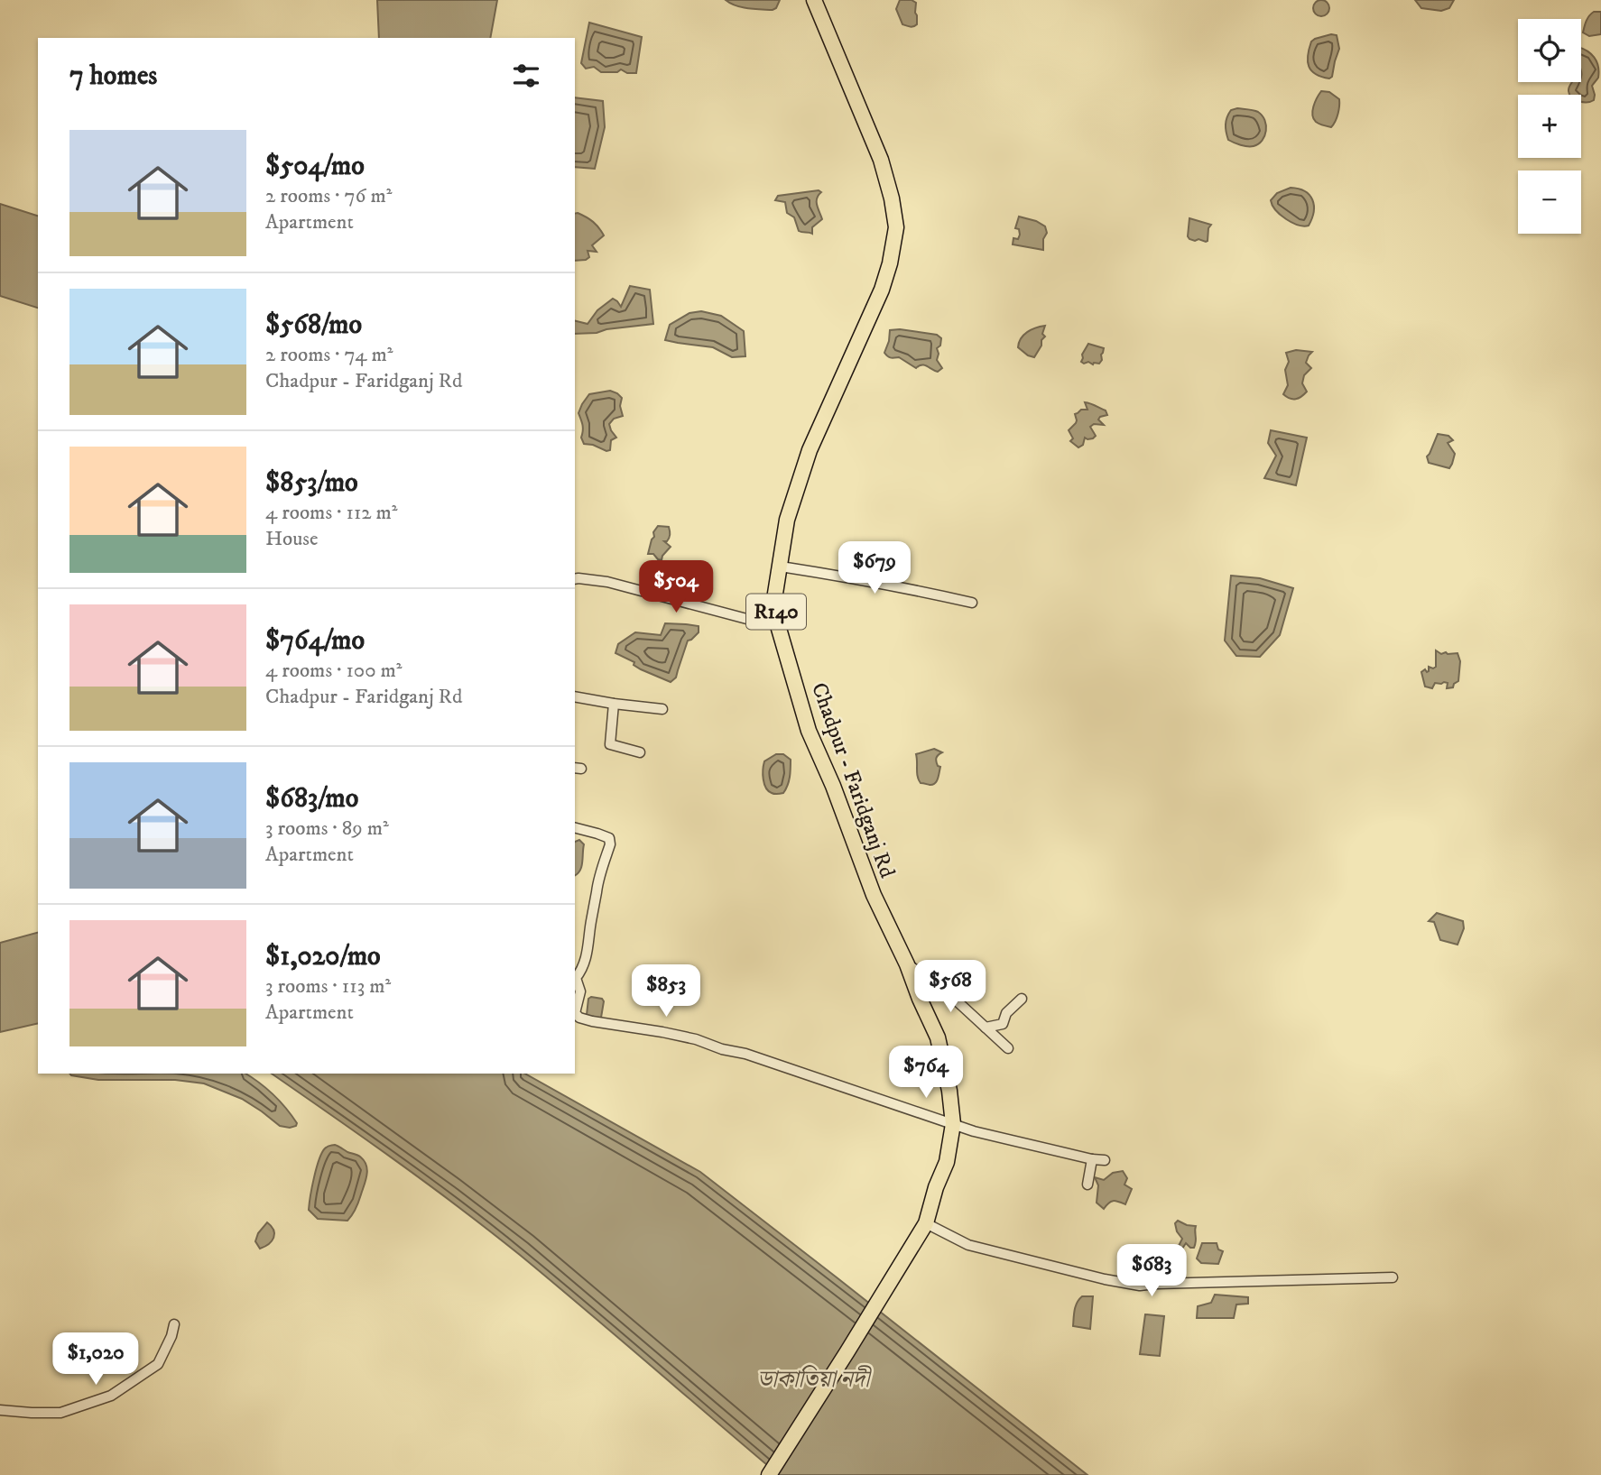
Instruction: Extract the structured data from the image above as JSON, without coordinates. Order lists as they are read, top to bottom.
{
  "streets": {
    "main road": ["R140", "Chadpur - Faridganj Rd"]
  },
  "water": ["ডাকাতিয়া নদী"],
  "page": {
    "map_buttons": ["+", "−"],
    "heading": "7 homes",
    "list": [
      {
        "name": "$504/mo",
        "note": "2 rooms · 76 m² · Apartment"
      },
      {
        "name": "$568/mo",
        "note": "2 rooms · 74 m² · Chadpur - Faridganj Rd"
      },
      {
        "name": "$853/mo",
        "note": "4 rooms · 112 m² · House"
      },
      {
        "name": "$764/mo",
        "note": "4 rooms · 100 m² · Chadpur - Faridganj Rd"
      },
      {
        "name": "$683/mo",
        "note": "3 rooms · 89 m² · Apartment"
      },
      {
        "name": "$1,020/mo",
        "note": "3 rooms · 113 m² · Apartment"
      }
    ],
    "price": [
      "$679",
      "$504",
      "$568",
      "$853",
      "$764",
      "$683",
      "$1,020"
    ]
  }
}
